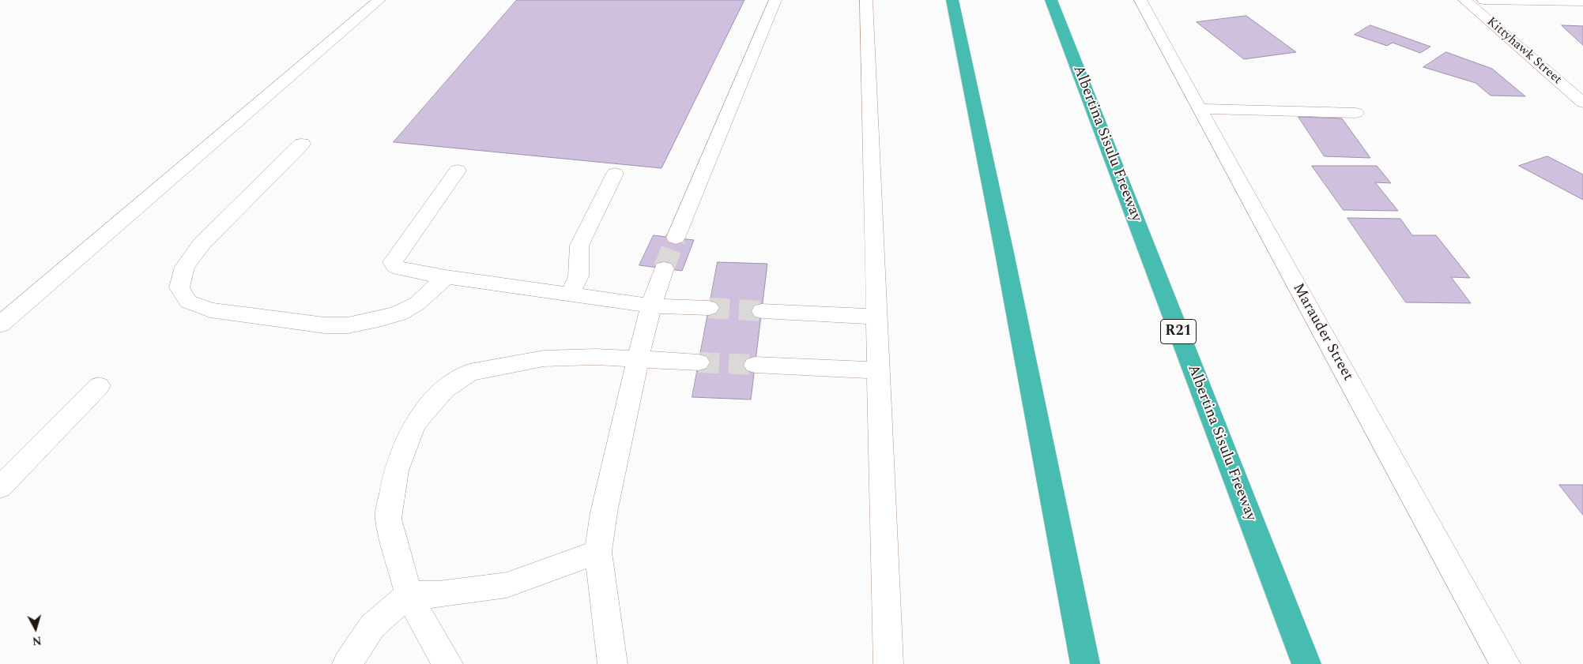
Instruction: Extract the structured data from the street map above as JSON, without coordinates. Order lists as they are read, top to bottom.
{
  "streets": {
    "highway": ["Albertina Sisulu Freeway", "R21"],
    "street": ["Kittyhawk Street", "Marauder Street"]
  },
  "north": "bottom"
}
